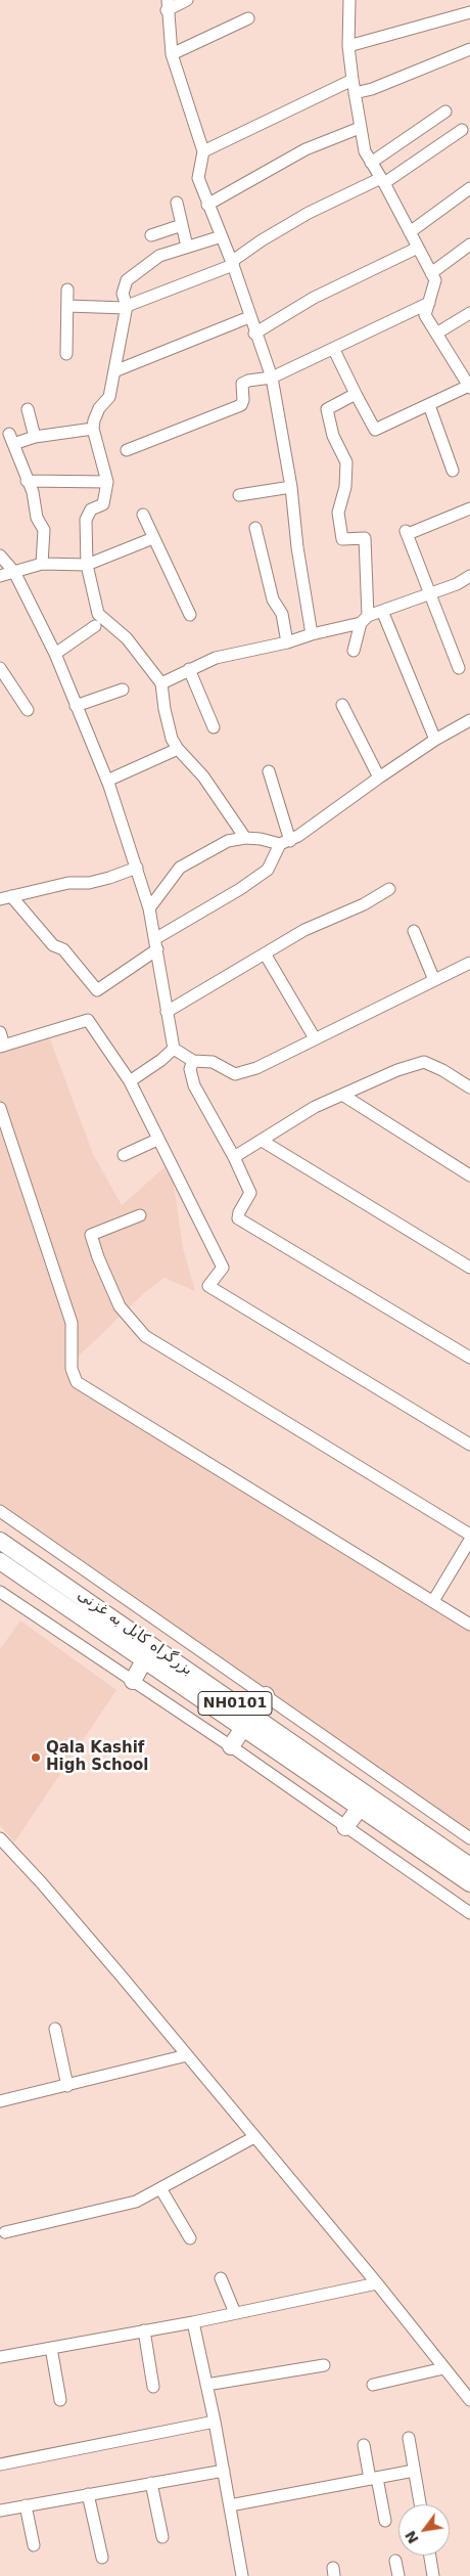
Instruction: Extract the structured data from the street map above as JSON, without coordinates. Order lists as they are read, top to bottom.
{
  "streets": {
    "highway": ["بزرگراه کابل به غزنی", "NH0101"]
  },
  "places": ["Qala Kashif High School"],
  "north": "bottom left"
}
